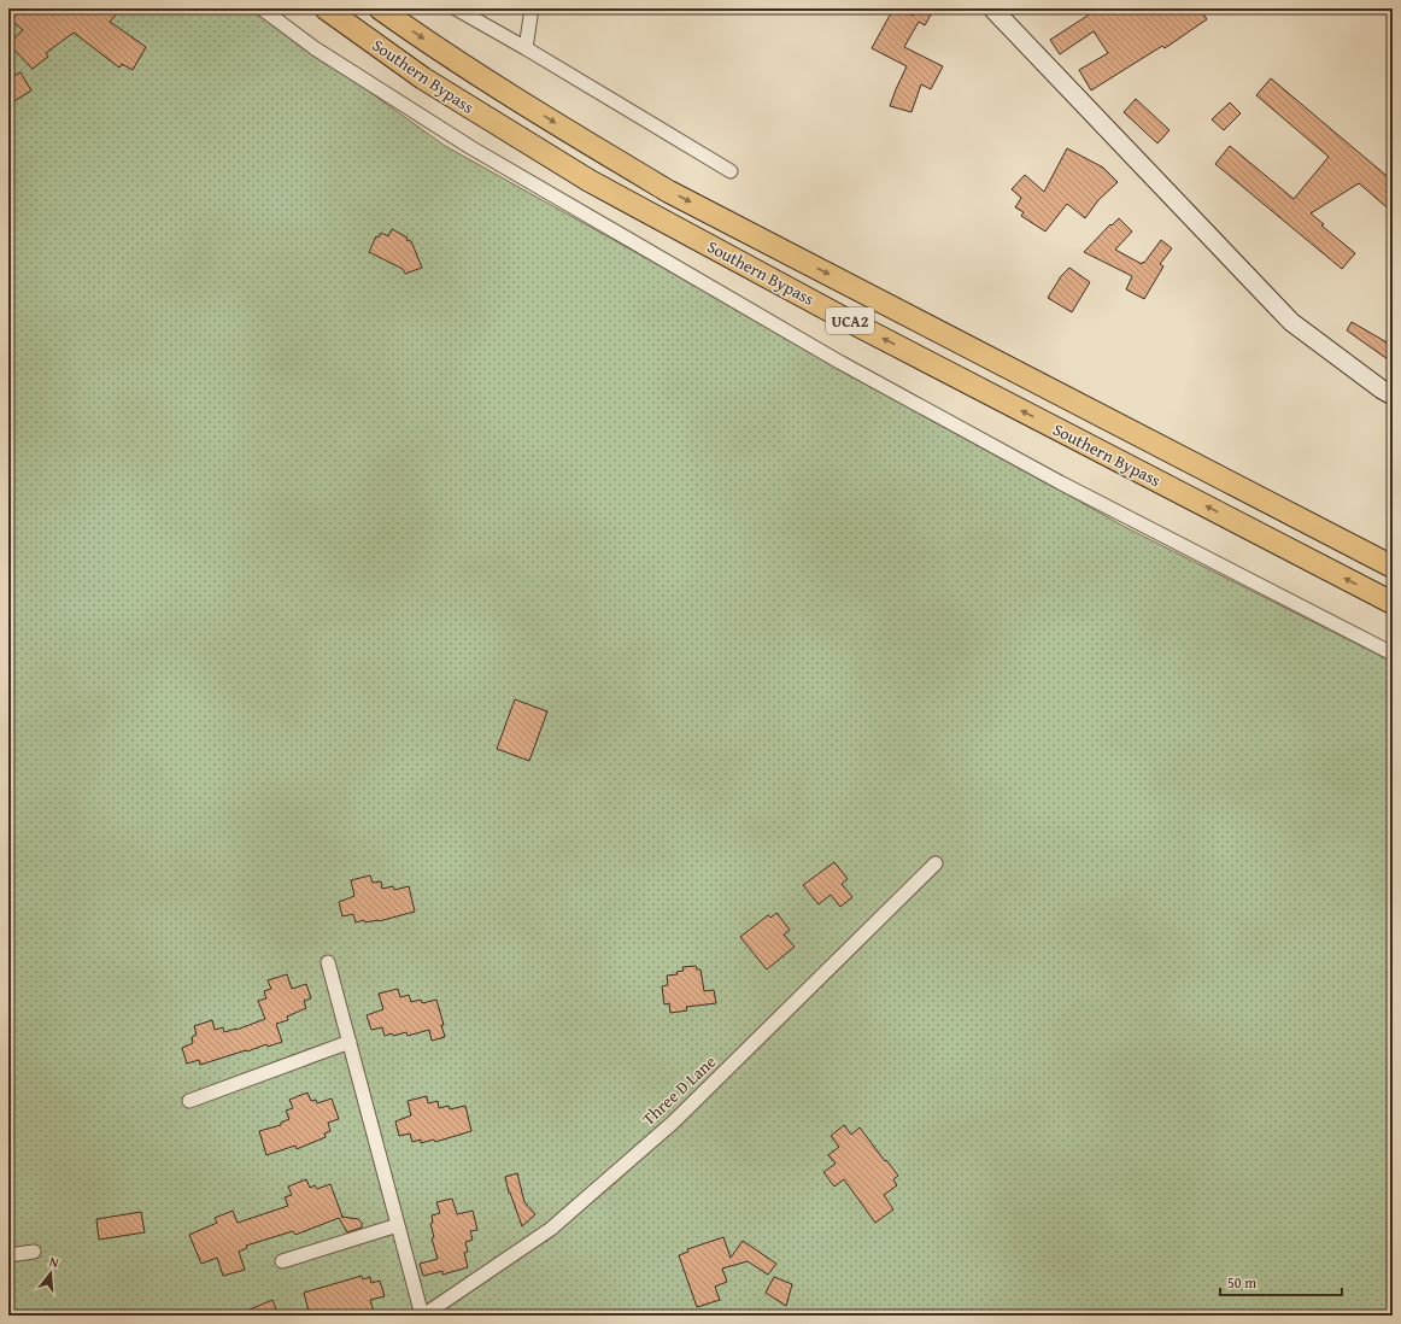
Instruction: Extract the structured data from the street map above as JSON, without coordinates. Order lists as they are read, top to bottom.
{
  "streets": {
    "highway": ["Southern Bypass", "UCA2"],
    "street": ["Three D Lane"]
  },
  "scale_bar": "50 m",
  "north": "top"
}
